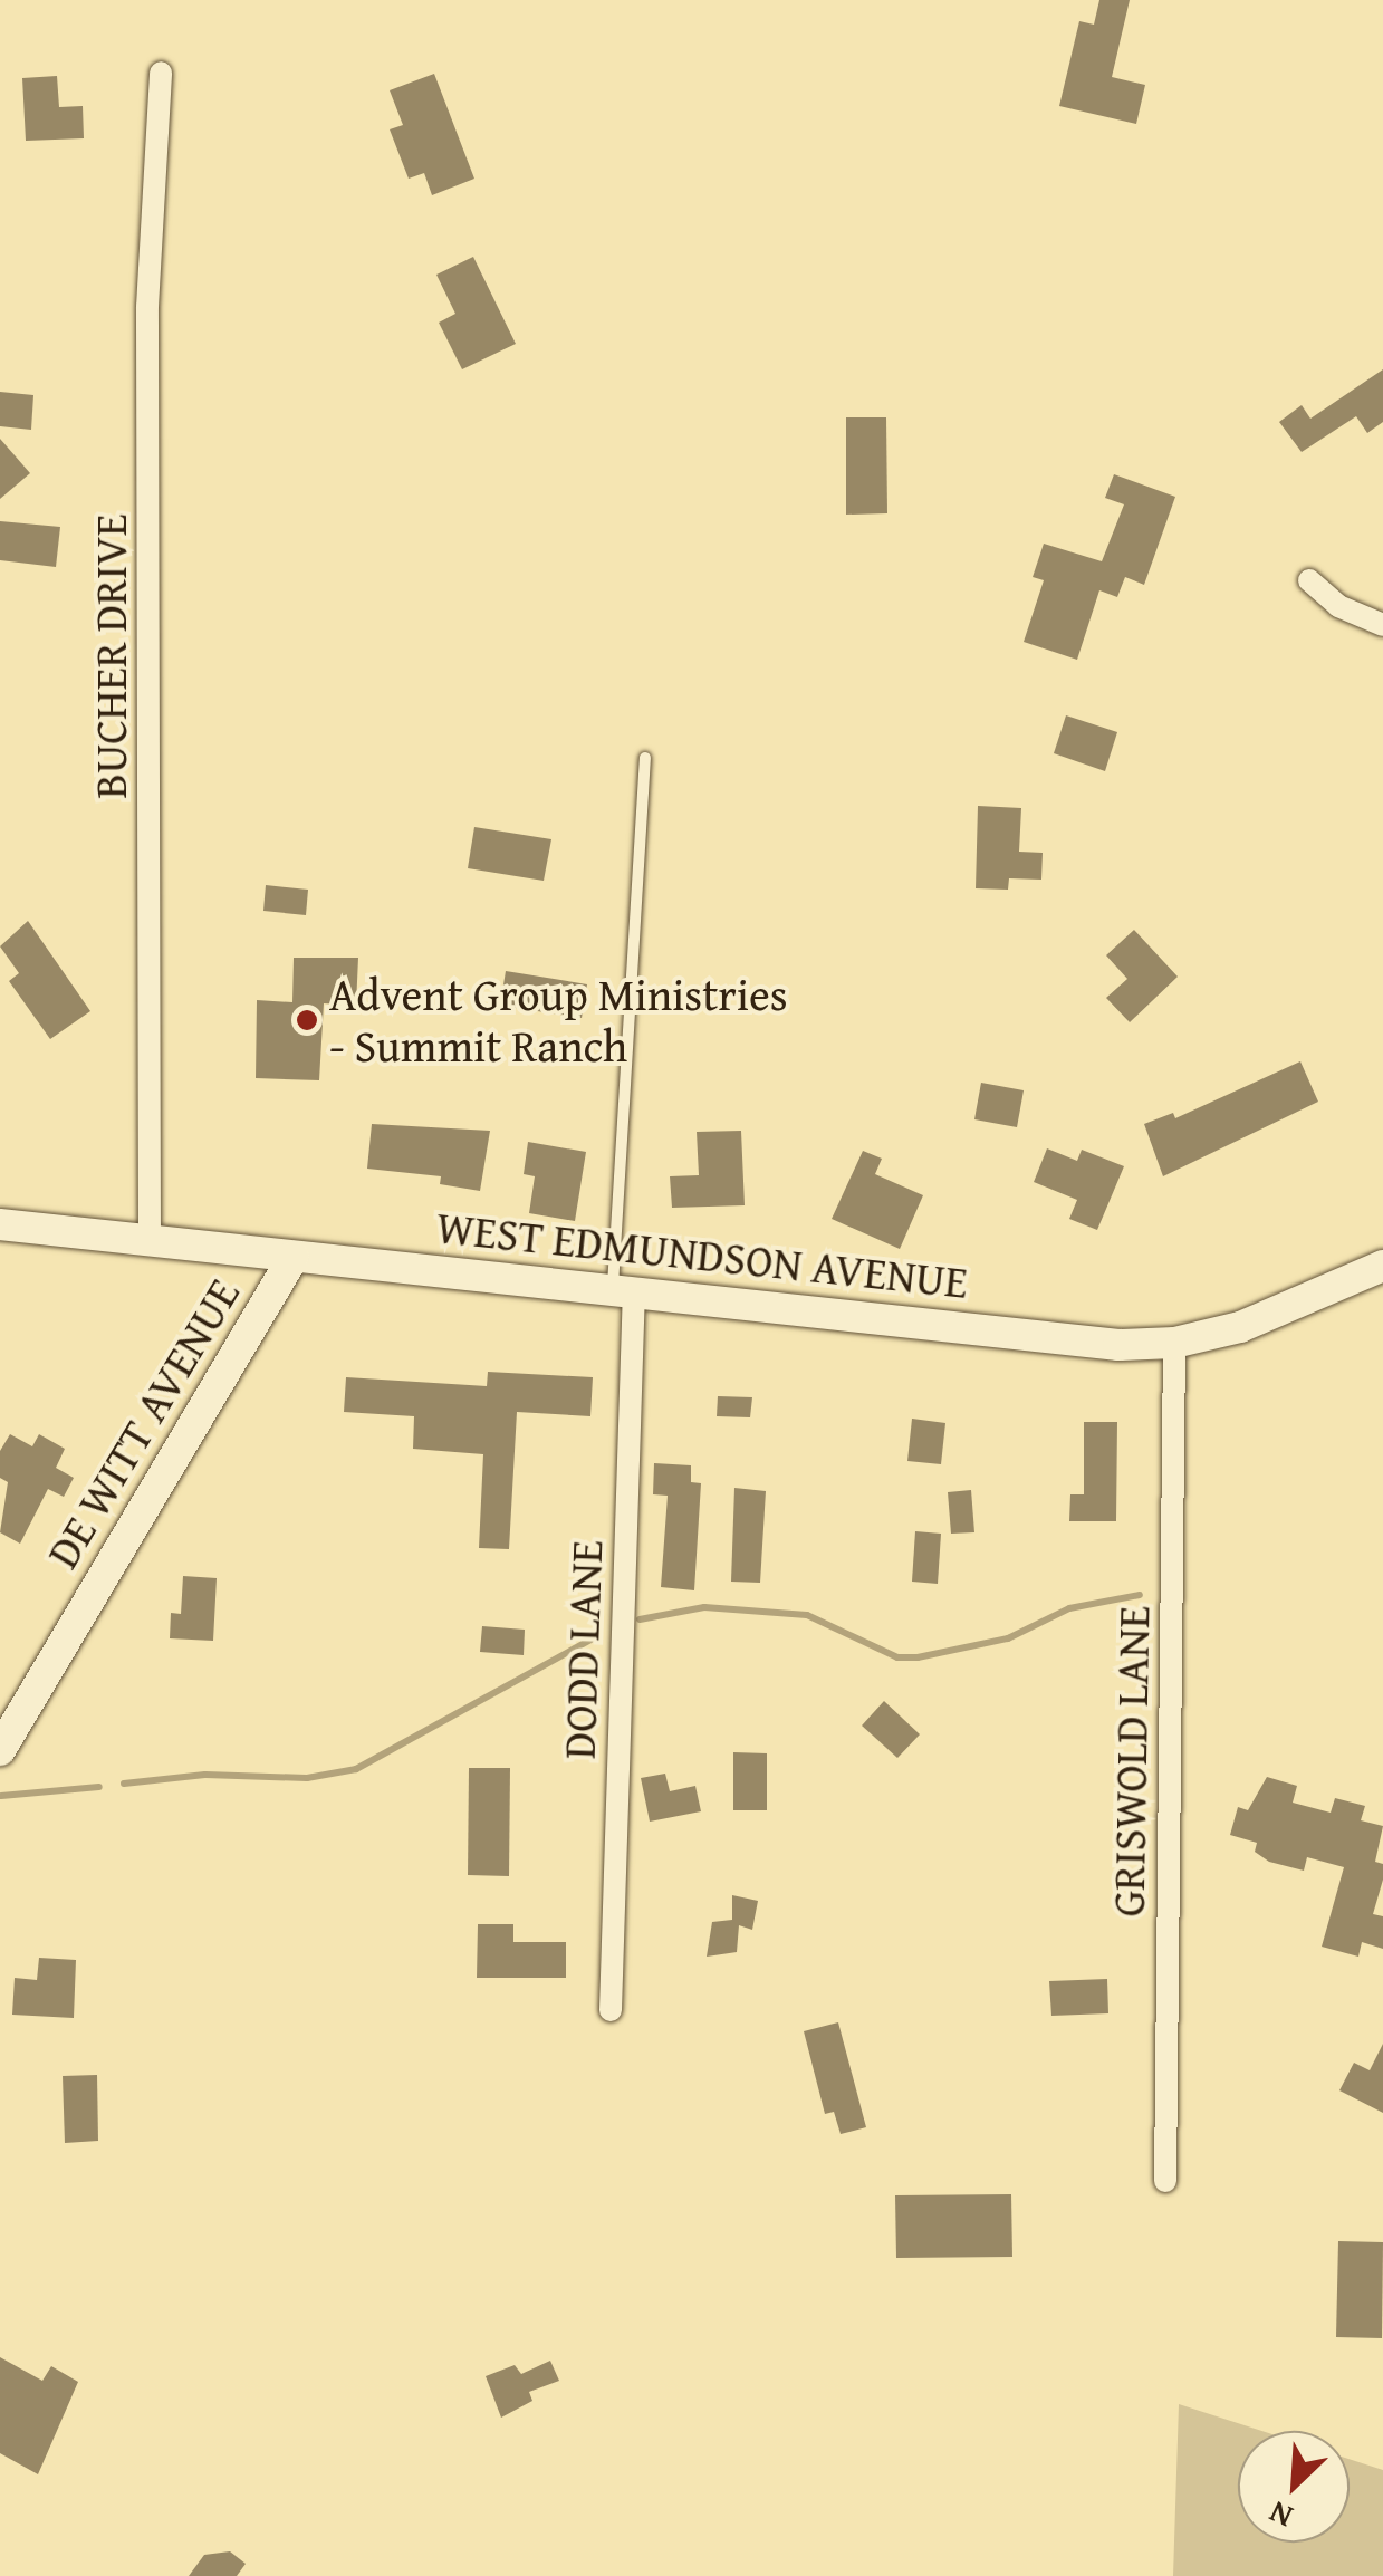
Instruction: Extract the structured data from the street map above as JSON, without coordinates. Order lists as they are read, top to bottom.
{
  "streets": {
    "street": [
      "BUCHER DRIVE",
      "WEST EDMUNDSON AVENUE",
      "DE WITT AVENUE",
      "DODD LANE",
      "GRISWOLD LANE"
    ]
  },
  "crossings": [
    ["BUCHER DRIVE", "WEST EDMUNDSON AVENUE"],
    ["WEST EDMUNDSON AVENUE", "DE WITT AVENUE"],
    ["WEST EDMUNDSON AVENUE", "DODD LANE"],
    ["WEST EDMUNDSON AVENUE", "GRISWOLD LANE"]
  ],
  "places": ["Advent Group Ministries - Summit Ranch"],
  "north": "bottom left"
}
